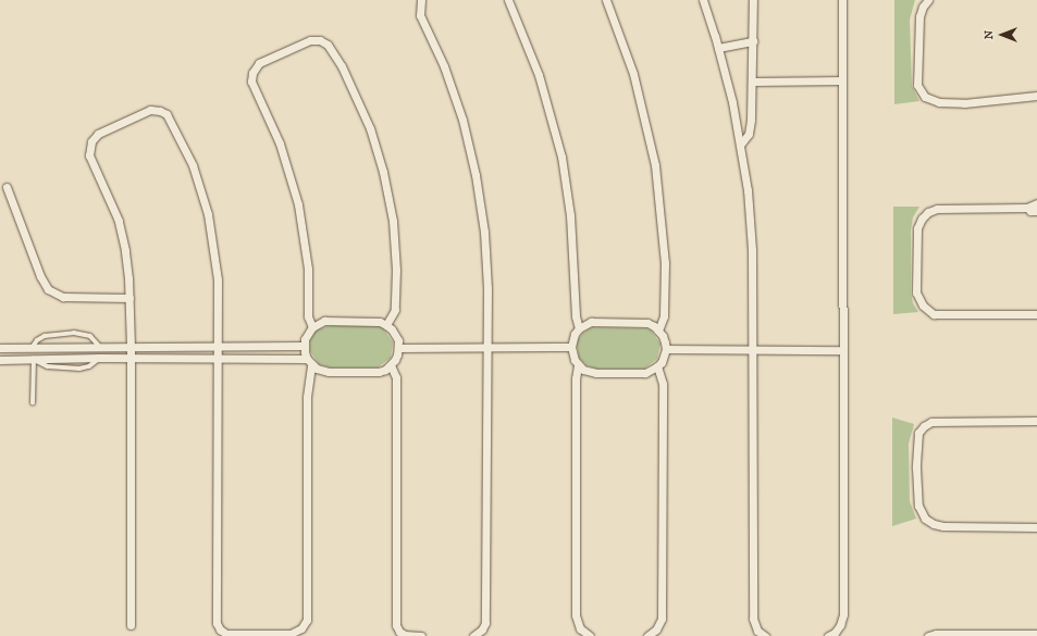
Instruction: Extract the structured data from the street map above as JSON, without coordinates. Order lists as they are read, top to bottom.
{
  "north": "left"
}
